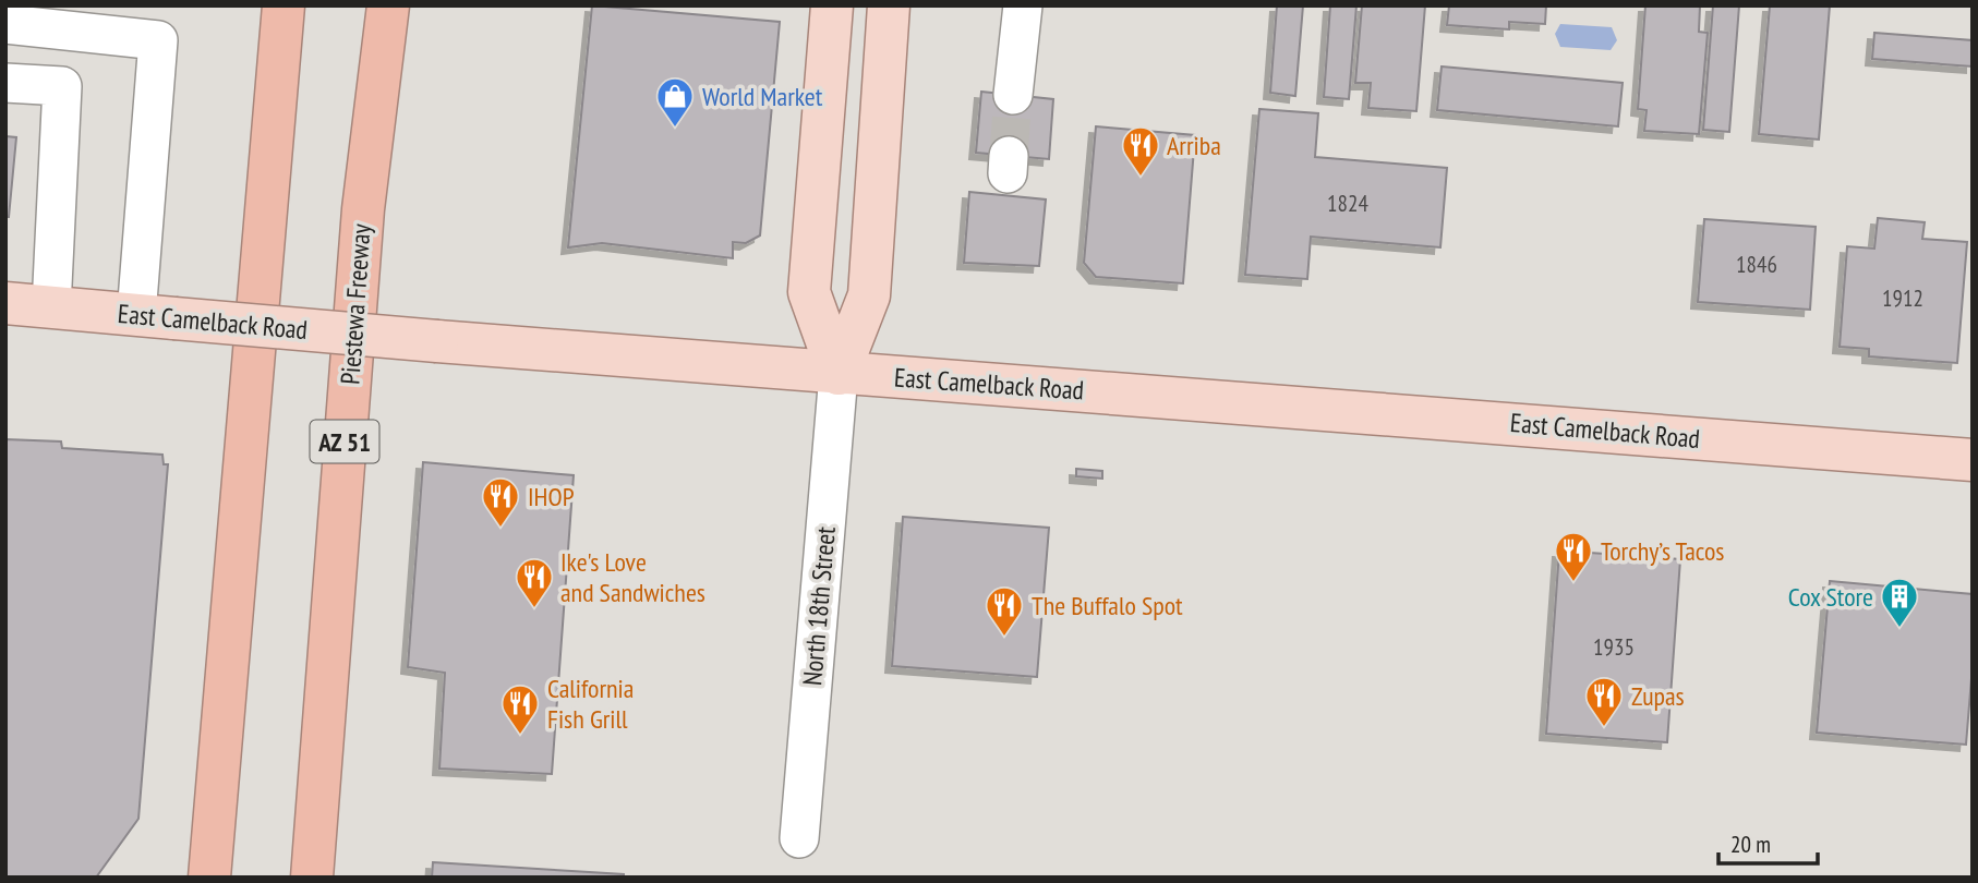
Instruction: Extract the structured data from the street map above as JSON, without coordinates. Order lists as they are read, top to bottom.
{
  "streets": {
    "highway": ["Piestewa Freeway", "AZ 51"],
    "main road": ["East Camelback Road", "North 18th Street"]
  },
  "crossings": [
    ["East Camelback Road", "North 18th Street"]
  ],
  "places": {
    "shop": ["World Market"],
    "restaurant": [
      "Arriba",
      "IHOP",
      "Torchy’s Tacos",
      "Ike's Love and Sandwiches",
      "The Buffalo Spot",
      "Zupas",
      "California Fish Grill"
    ],
    "building": ["Cox Store"]
  },
  "house_numbers": [
    "1824",
    "1846",
    "1912",
    "1935"
  ],
  "scale_bar": "20 m"
}
